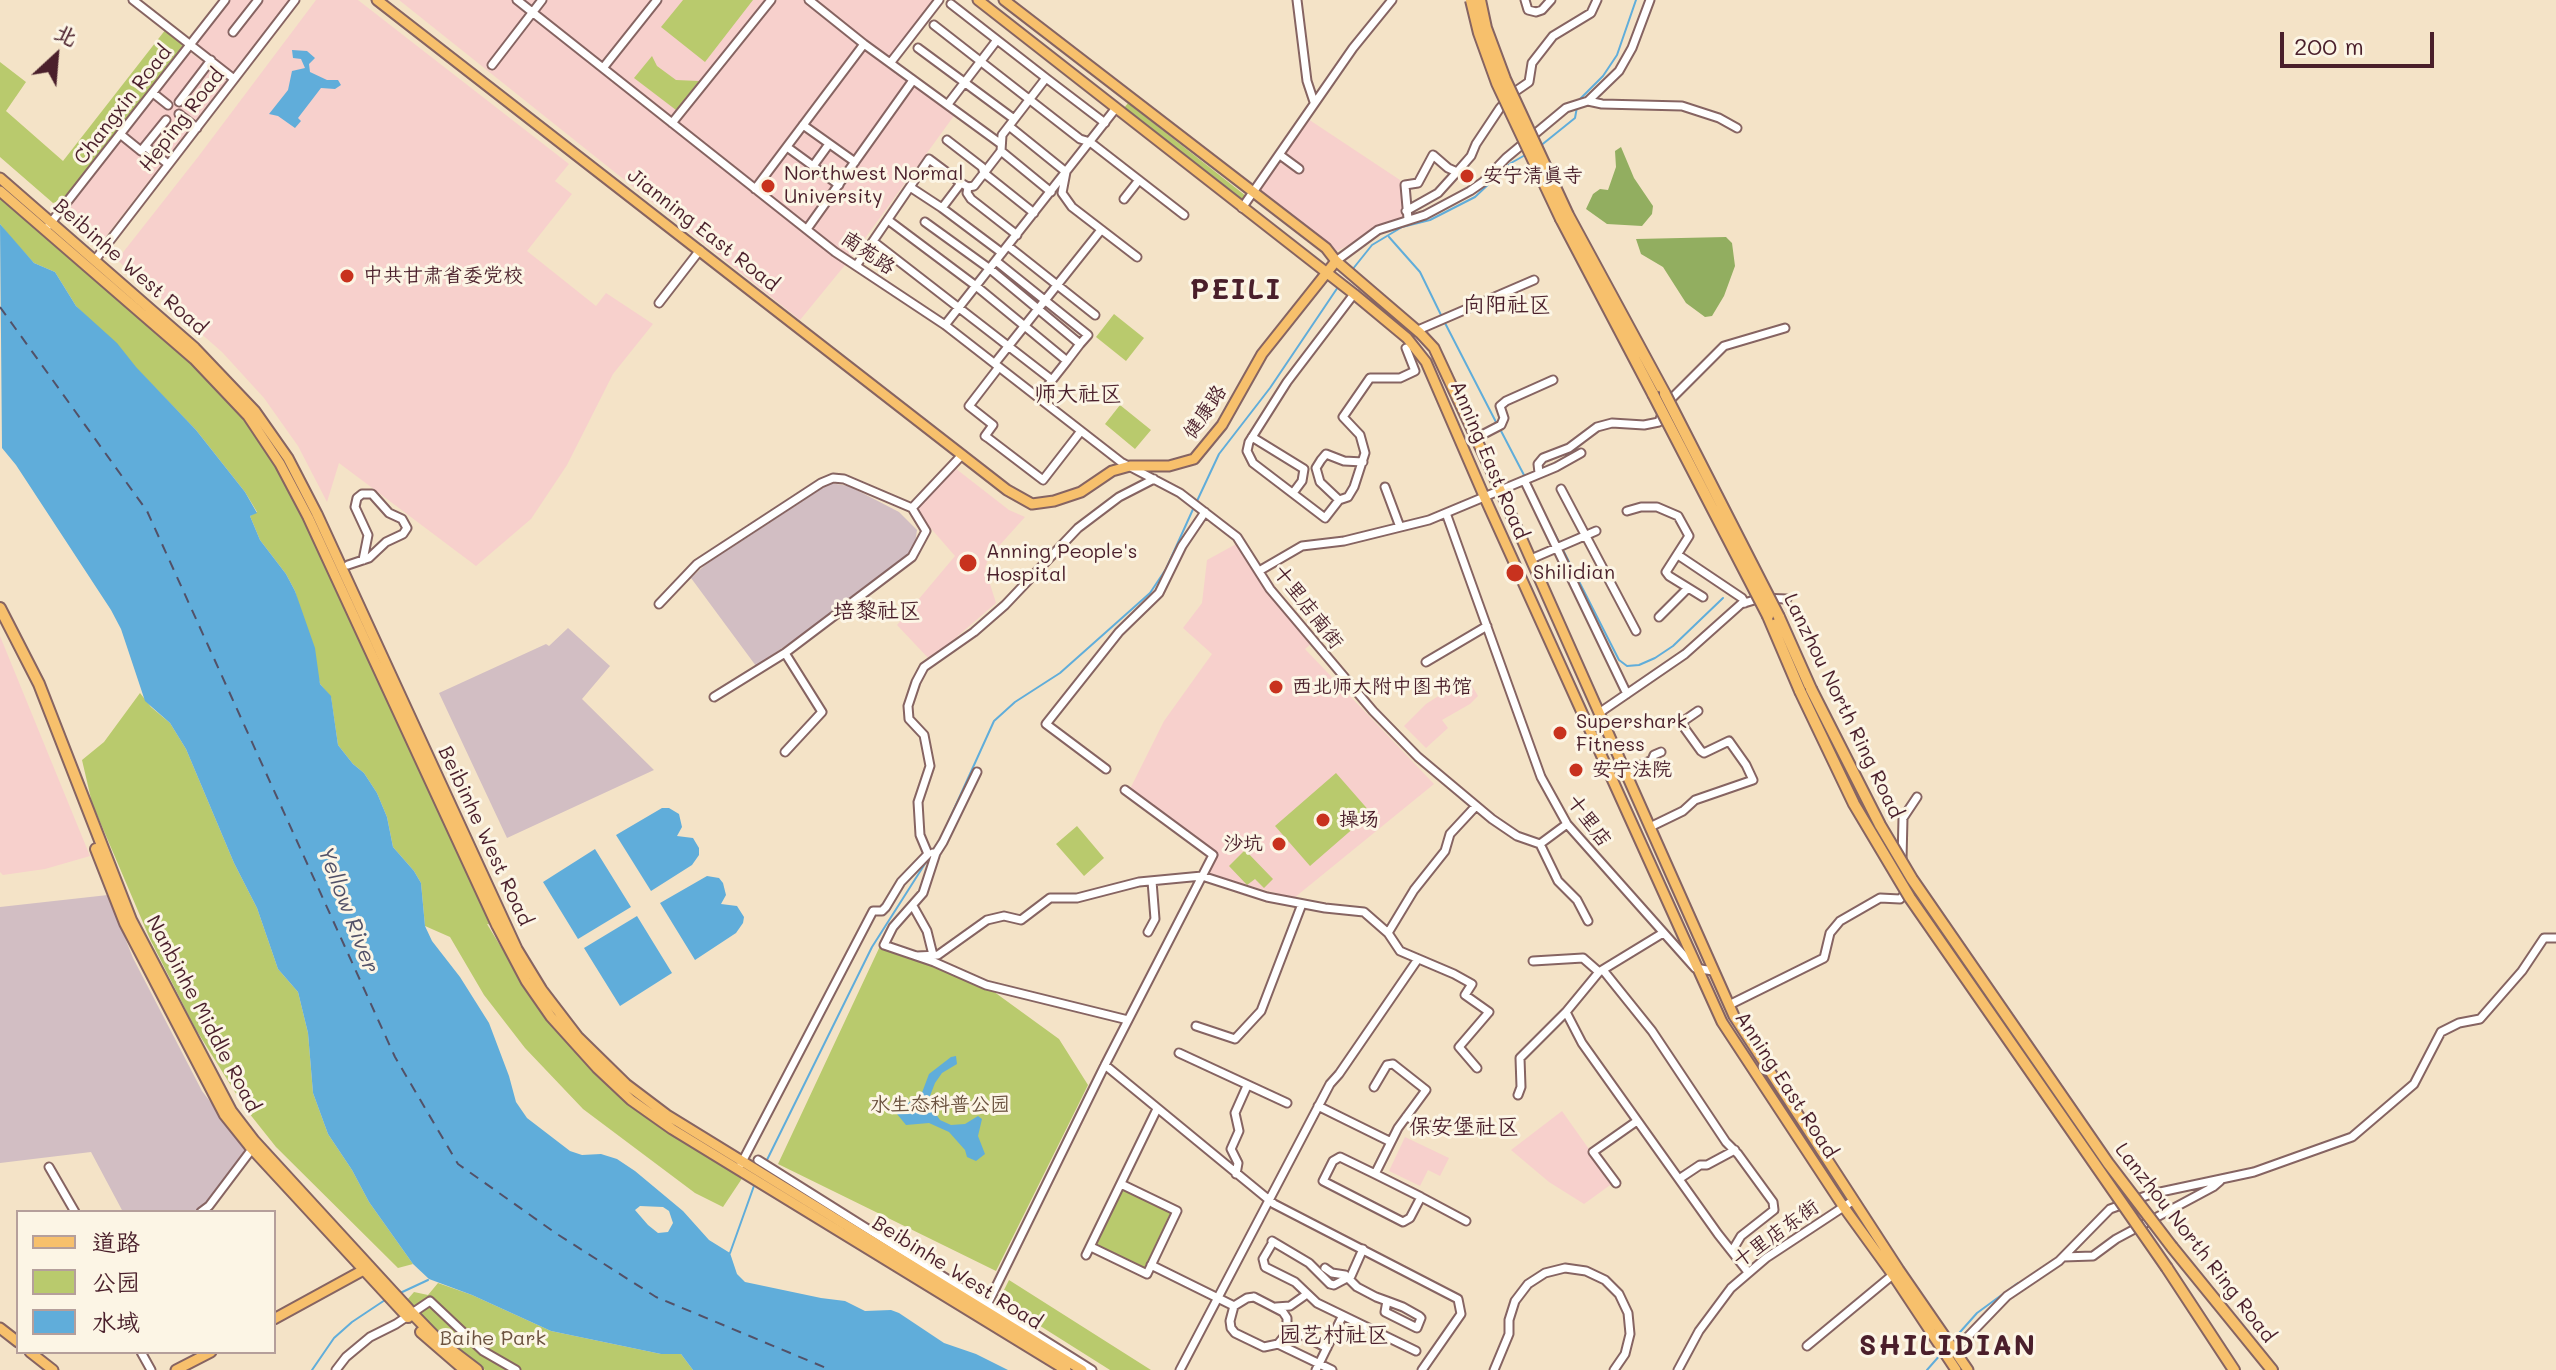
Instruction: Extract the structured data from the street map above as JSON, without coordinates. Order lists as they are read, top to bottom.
{
  "streets": {
    "highway": ["Lanzhou North Ring Road", "Nanbinhe Middle Road"],
    "main road": [
      "Jianning East Road",
      "Beibinhe West Road",
      "健康路",
      "Anning East Road"
    ],
    "street": [
      "Changxin Road",
      "Heping Road",
      "南苑路",
      "十里店南街",
      "十里店",
      "十里店东街"
    ]
  },
  "crossings": [
    ["Changxin Road", "Beibinhe West Road"],
    ["Heping Road", "Beibinhe West Road"],
    ["Jianning East Road", "健康路"],
    ["南苑路", "健康路"],
    ["南苑路", "十里店南街"],
    ["健康路", "Anning East Road"],
    ["健康路", "十里店南街"],
    ["Anning East Road", "十里店"],
    ["Anning East Road", "十里店东街"]
  ],
  "districts": [
    "PEILI",
    "向阳社区",
    "师大社区",
    "培黎社区",
    "保安堡社区",
    "园艺村社区",
    "SHILIDIAN"
  ],
  "water": ["Yellow River"],
  "parks": ["水生态科普公园", "Baihe Park"],
  "places": [
    "安宁清真寺",
    "Northwest Normal University",
    "中共甘肃省委党校",
    "Anning People's Hospital",
    "Shilidian",
    "西北师大附中图书馆",
    "Supershark Fitness",
    "安宁法院",
    "操场",
    "沙坑"
  ],
  "legend": ["道路", "公园", "水域"],
  "scale_bar": "200 m",
  "north": "top right"
}
